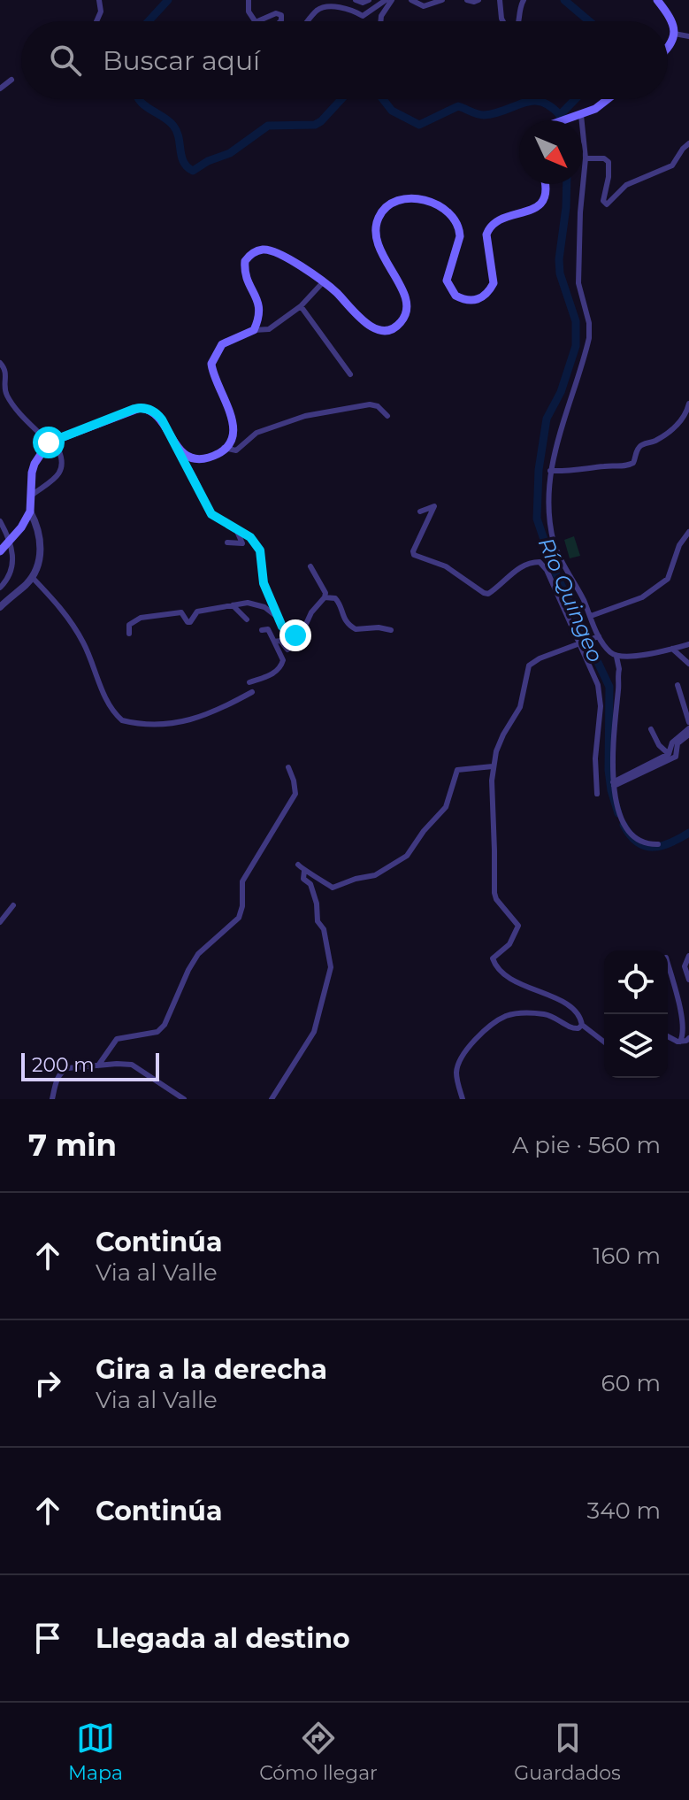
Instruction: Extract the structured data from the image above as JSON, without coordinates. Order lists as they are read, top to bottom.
{
  "water": ["Río Quingeo"],
  "scale_bar": "200 m",
  "north": "bottom right",
  "page": {
    "search": "Buscar aquí",
    "scale": "200 m",
    "heading": ["7 min", "A pie · 560 m"],
    "list": [
      ["Continúa", "Via al Valle", "160 m"],
      ["Gira a la derecha", "Via al Valle", "60 m"],
      ["Continúa", "340 m"],
      "Llegada al destino"
    ],
    "nav": ["Mapa", "Cómo llegar", "Guardados"]
  }
}
